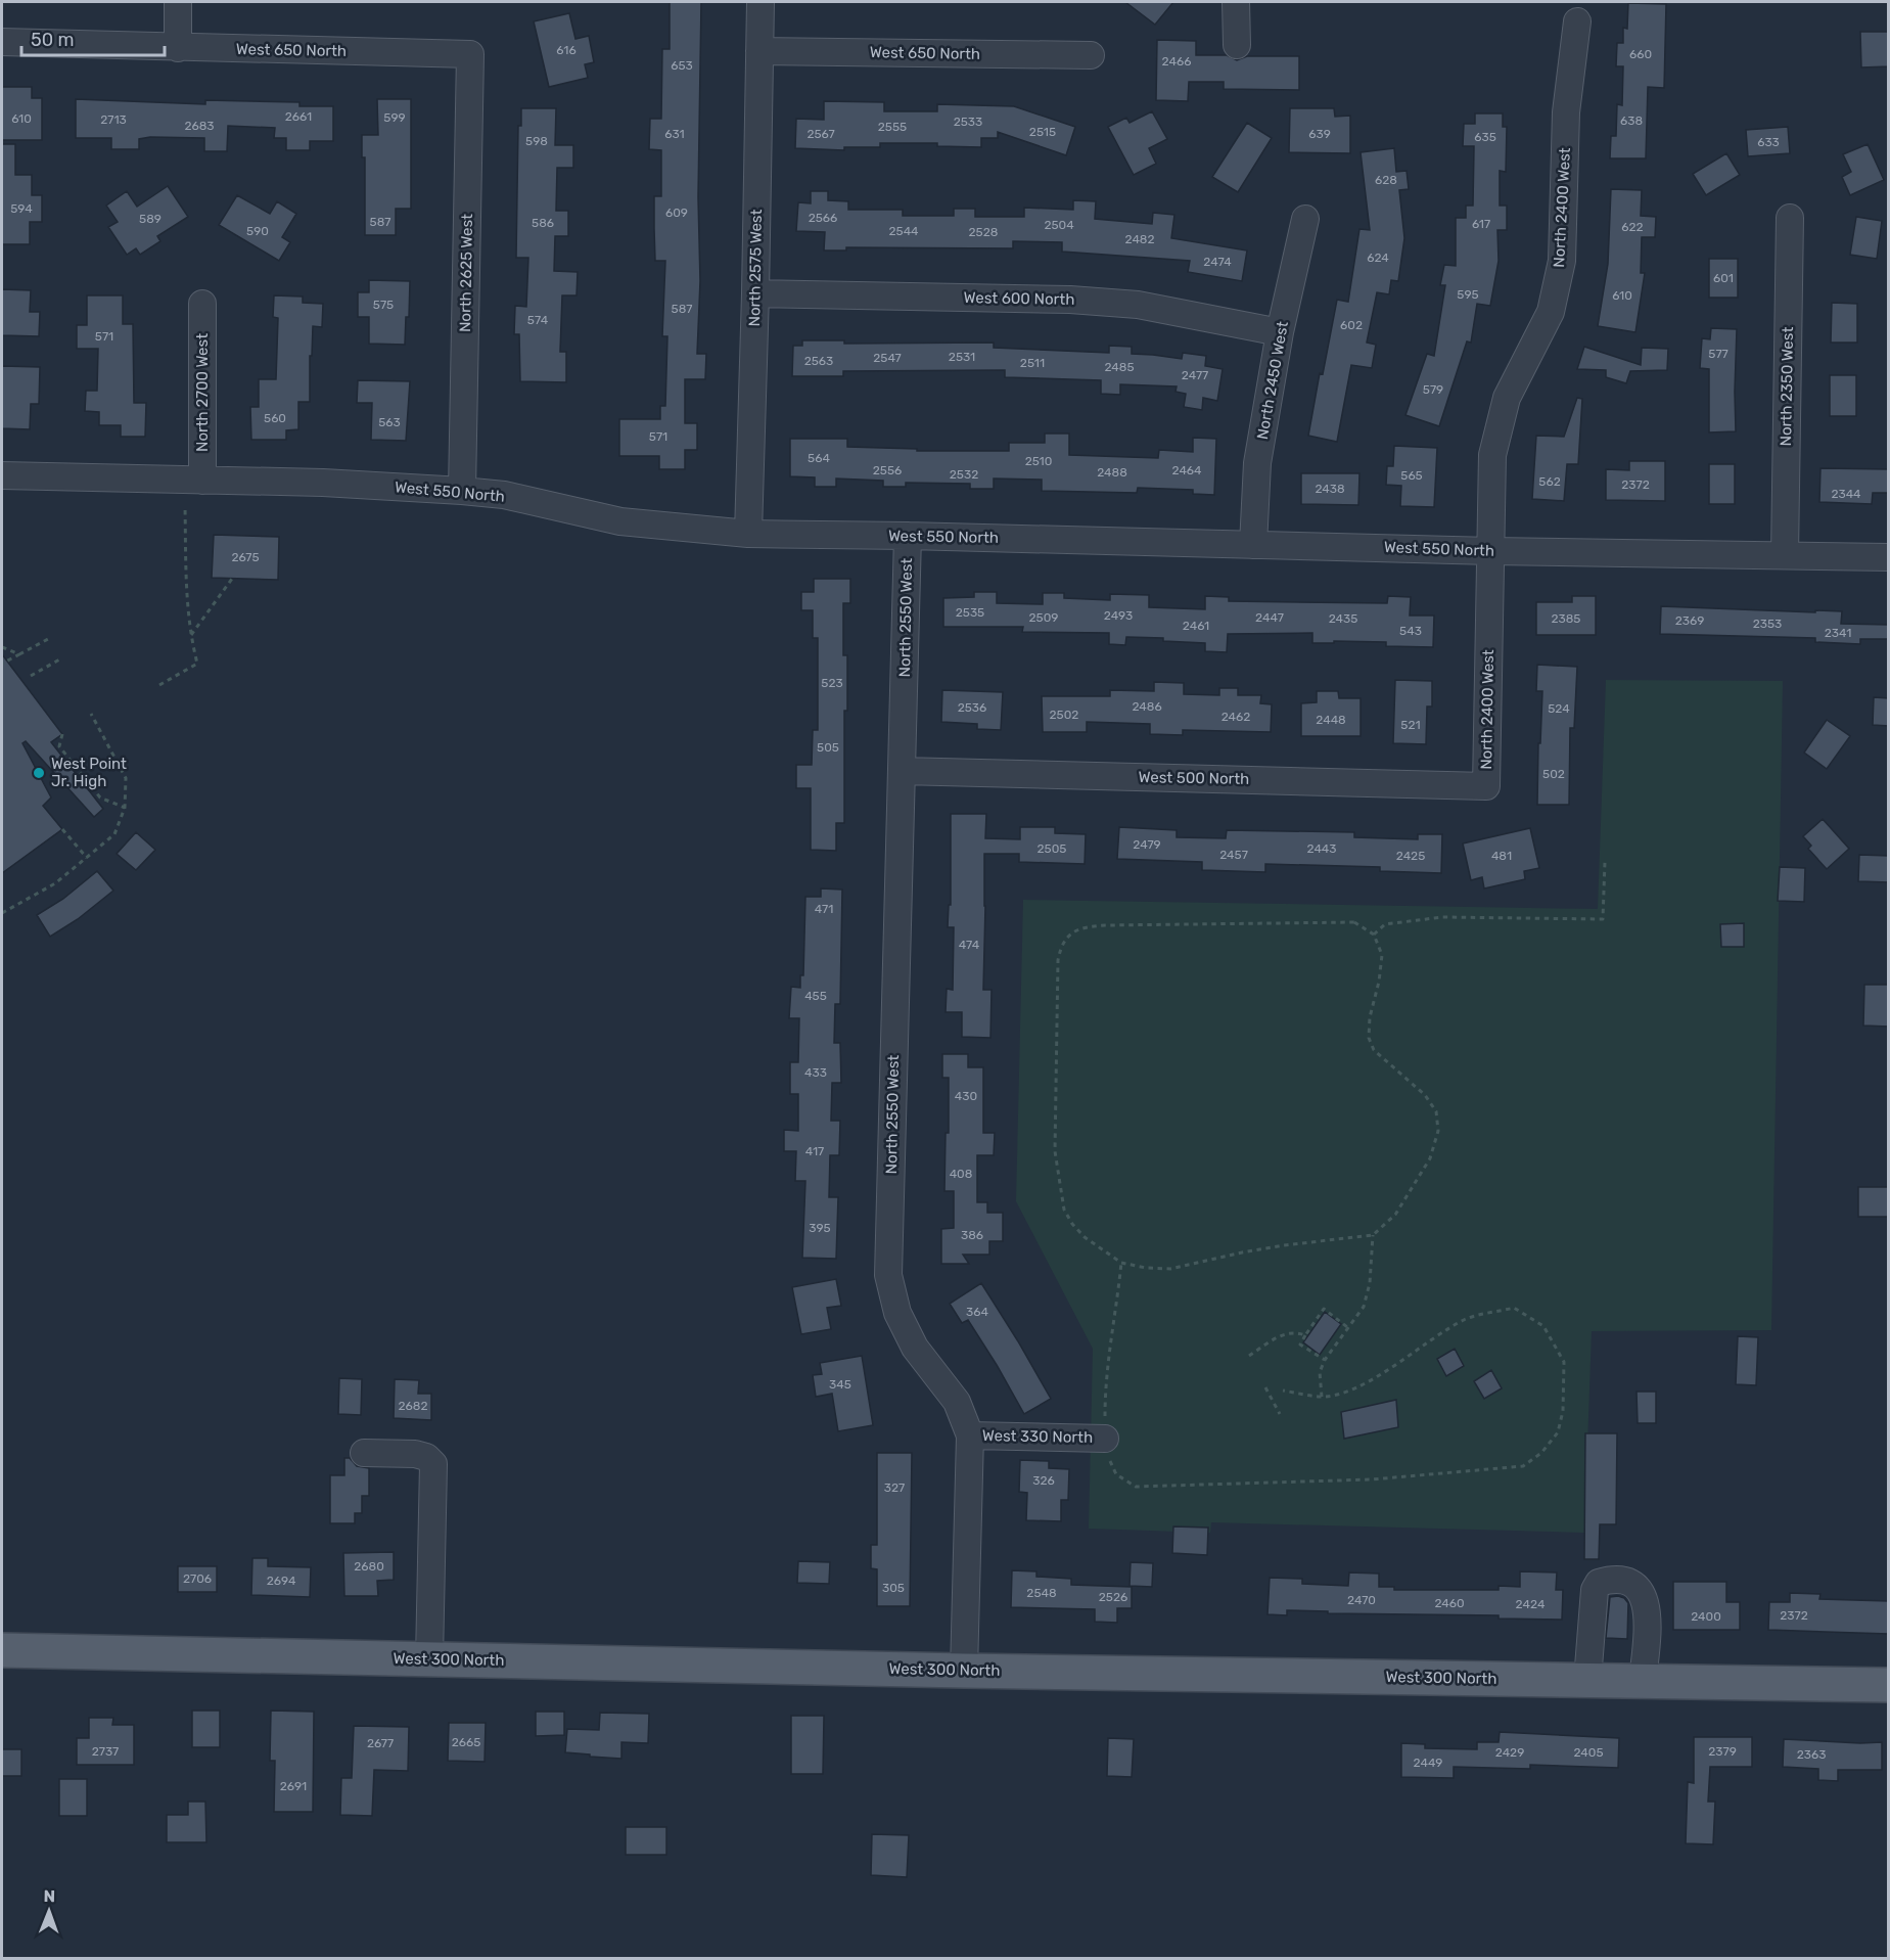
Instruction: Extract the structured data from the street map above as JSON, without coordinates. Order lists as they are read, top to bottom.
{
  "streets": {
    "main road": ["West 300 North"],
    "street": [
      "West 650 North",
      "North 2400 West",
      "North 2575 West",
      "North 2625 West",
      "West 600 North",
      "North 2450 West",
      "North 2350 West",
      "North 2700 West",
      "West 550 North",
      "North 2550 West",
      "West 500 North",
      "West 330 North"
    ]
  },
  "crossings": [
    ["West 650 North", "North 2575 West"],
    ["West 650 North", "North 2625 West"],
    ["North 2400 West", "West 550 North"],
    ["North 2400 West", "West 500 North"],
    ["North 2575 West", "West 600 North"],
    ["North 2575 West", "West 550 North"],
    ["North 2625 West", "West 550 North"],
    ["West 600 North", "North 2450 West"],
    ["North 2450 West", "West 550 North"],
    ["North 2350 West", "West 550 North"],
    ["North 2700 West", "West 550 North"],
    ["West 550 North", "North 2550 West"],
    ["North 2550 West", "West 500 North"],
    ["North 2550 West", "West 330 North"],
    ["North 2550 West", "West 300 North"]
  ],
  "places": ["West Point Jr. High"],
  "house_numbers": [
    "616",
    "660",
    "2466",
    "653",
    "2661",
    "599",
    "610",
    "2713",
    "638",
    "2533",
    "2683",
    "2555",
    "2515",
    "631",
    "2567",
    "639",
    "635",
    "598",
    "633",
    "628",
    "594",
    "609",
    "2566",
    "589",
    "587",
    "586",
    "617",
    "2504",
    "622",
    "590",
    "2544",
    "2528",
    "2482",
    "624",
    "2474",
    "601",
    "595",
    "610",
    "575",
    "587",
    "574",
    "602",
    "571",
    "577",
    "2531",
    "2547",
    "2563",
    "2511",
    "2485",
    "2477",
    "579",
    "560",
    "563",
    "571",
    "564",
    "2510",
    "2556",
    "2464",
    "2488",
    "2532",
    "565",
    "562",
    "2372",
    "2438",
    "2344",
    "2675",
    "2535",
    "2493",
    "2509",
    "2447",
    "2435",
    "2385",
    "2369",
    "2353",
    "2461",
    "543",
    "2341",
    "523",
    "2486",
    "2536",
    "524",
    "2502",
    "2462",
    "2448",
    "521",
    "505",
    "502",
    "2479",
    "2505",
    "2443",
    "2457",
    "2425",
    "481",
    "471",
    "474",
    "455",
    "433",
    "430",
    "417",
    "408",
    "395",
    "386",
    "364",
    "345",
    "2682",
    "326",
    "327",
    "2680",
    "2706",
    "2694",
    "305",
    "2548",
    "2526",
    "2470",
    "2460",
    "2424",
    "2372",
    "2400",
    "2665",
    "2677",
    "2737",
    "2379",
    "2429",
    "2405",
    "2363",
    "2449",
    "2691"
  ],
  "scale_bar": "50 m",
  "north": "top"
}
